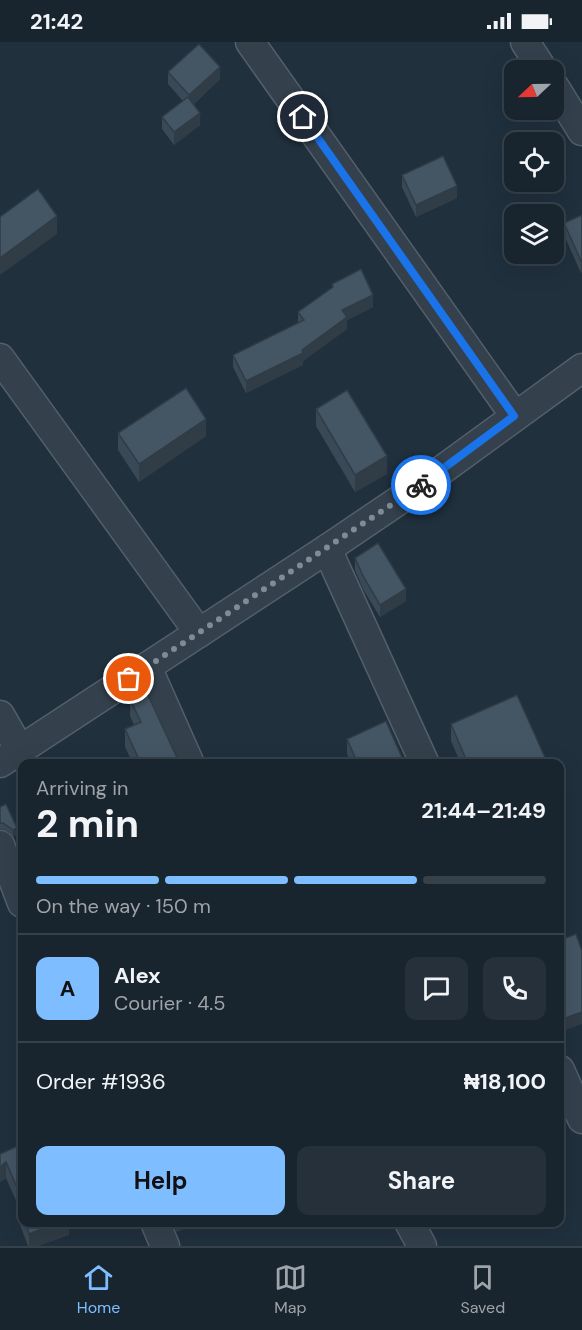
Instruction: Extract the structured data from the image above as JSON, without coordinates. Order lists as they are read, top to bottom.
{
  "north": "left",
  "page": {
    "status": "21:42",
    "heading": ["2 min", "Arriving in", "21:44–21:49"],
    "panel": [
      "Alex",
      "Courier · 4.5",
      "Order #1936",
      "₦18,100"
    ],
    "bar": "On the way · 150 m",
    "round": "A",
    "buttons": ["Help", "Share"],
    "tabs": ["Home", "Map", "Saved"]
  }
}
